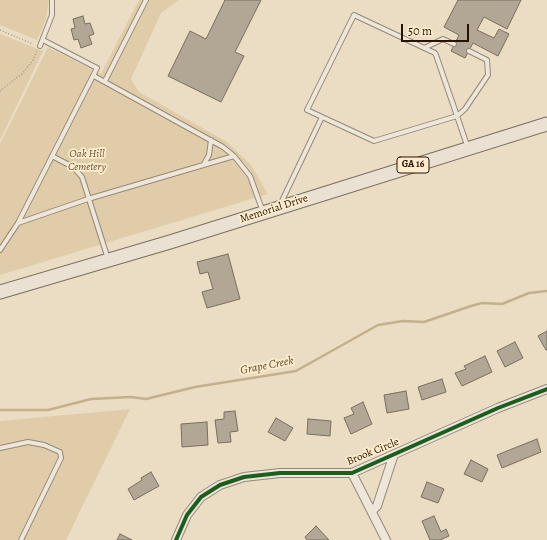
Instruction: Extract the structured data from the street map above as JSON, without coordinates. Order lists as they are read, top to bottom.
{
  "streets": {
    "main road": ["GA 16", "Memorial Drive"],
    "street": ["Brook Circle"]
  },
  "water": ["Grape Creek"],
  "parks": ["Oak Hill Cemetery"],
  "scale_bar": "50 m"
}
